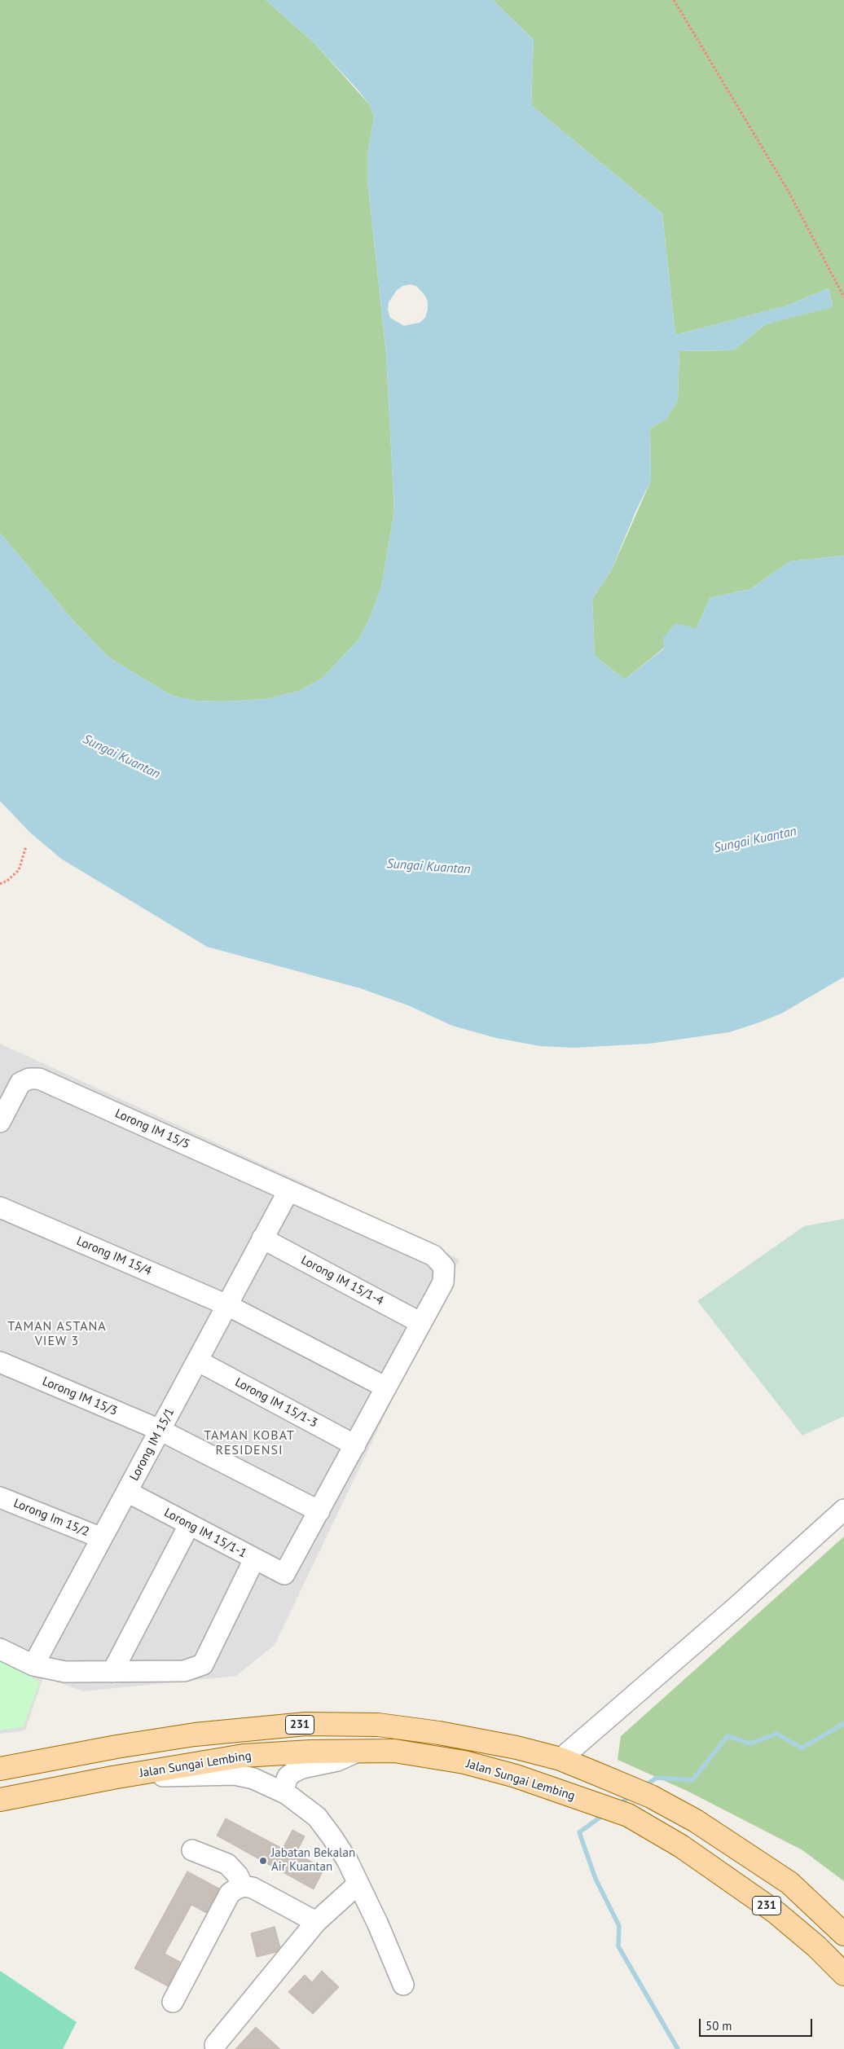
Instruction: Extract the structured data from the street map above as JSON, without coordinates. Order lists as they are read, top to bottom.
{
  "streets": {
    "main road": ["231", "Jalan Sungai Lembing"],
    "street": [
      "Lorong IM 15/5",
      "Lorong IM 15/4",
      "Lorong IM 15/1-4",
      "Lorong IM 15/3",
      "Lorong IM 15/1-3",
      "Lorong IM 15/1",
      "Lorong Im 15/2",
      "Lorong IM 15/1-1"
    ]
  },
  "crossings": [
    ["Lorong IM 15/5", "Lorong IM 15/4"],
    ["Lorong IM 15/5", "Lorong IM 15/1-4"],
    ["Lorong IM 15/5", "Lorong IM 15/3"],
    ["Lorong IM 15/5", "Lorong IM 15/1-3"],
    ["Lorong IM 15/5", "Lorong IM 15/1"],
    ["Lorong IM 15/5", "Lorong IM 15/1-1"],
    ["Lorong IM 15/4", "Lorong IM 15/1"],
    ["Lorong IM 15/1-4", "Lorong IM 15/1"],
    ["Lorong IM 15/3", "Lorong IM 15/1"],
    ["Lorong IM 15/1-3", "Lorong IM 15/1"],
    ["Lorong IM 15/1", "Lorong Im 15/2"],
    ["Lorong IM 15/1", "Lorong IM 15/1-1"]
  ],
  "districts": ["TAMAN ASTANA VIEW 3", "TAMAN KOBAT RESIDENSI"],
  "water": ["Sungai Kuantan"],
  "places": ["Jabatan Bekalan Air Kuantan"],
  "scale_bar": "50 m"
}
